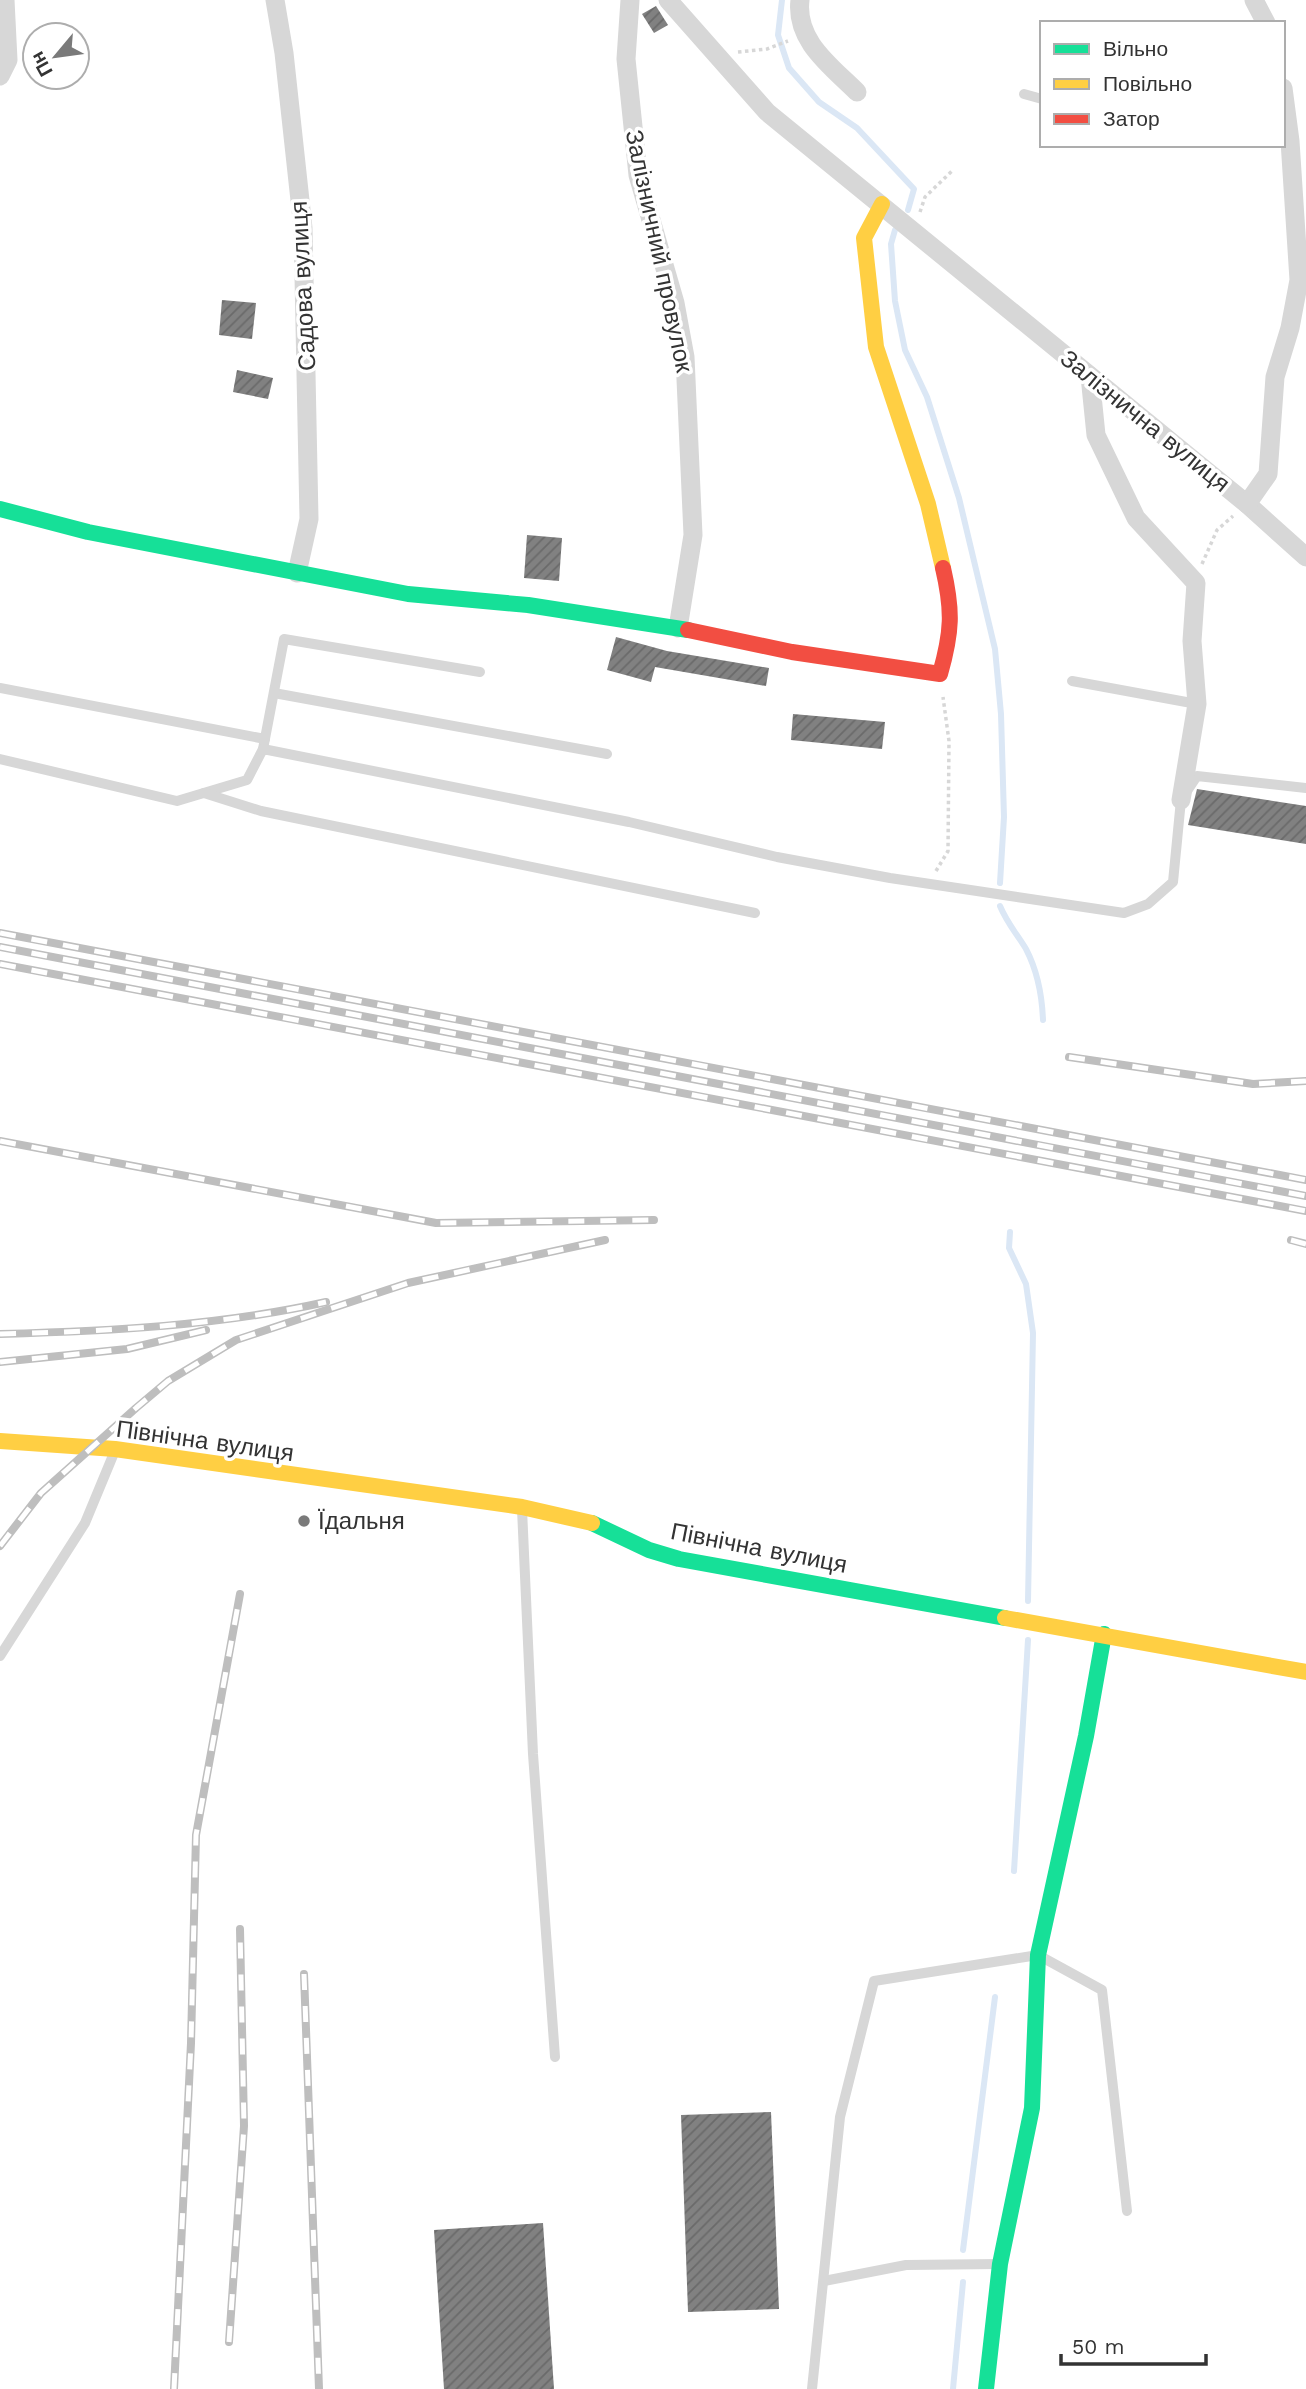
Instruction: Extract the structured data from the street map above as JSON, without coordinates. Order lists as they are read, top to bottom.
{
  "streets": {
    "street": [
      "Залізничний провулок",
      "Садова вулиця",
      "Залізнична вулиця",
      "Північна вулиця"
    ]
  },
  "places": ["Їдальня"],
  "legend": ["Вільно", "Повільно", "Затор"],
  "scale_bar": "50 m",
  "north": "bottom left"
}
